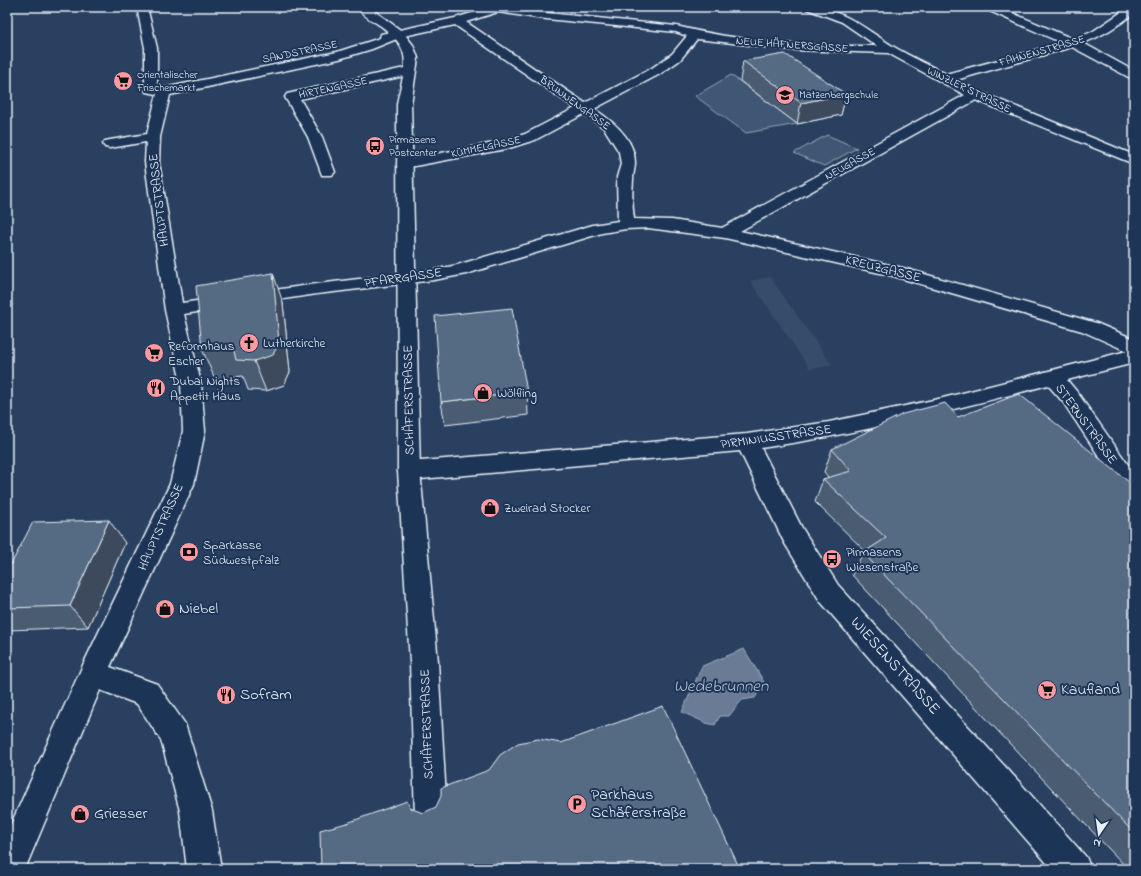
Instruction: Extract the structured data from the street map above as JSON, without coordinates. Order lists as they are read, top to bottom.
{
  "streets": {
    "street": [
      "NEUE HÄFNERSGASSE",
      "FAHNENSTRASSE",
      "SANDSTRASSE",
      "HIRTENGASSE",
      "WINZLER STRASSE",
      "BRUNNENGASSE",
      "KÜMMELGASSE",
      "NEUGASSE",
      "HAUPTSTRASSE",
      "KREUZGASSE",
      "PFARRGASSE",
      "SCHÄFERSTRASSE",
      "STERNSTRASSE",
      "PIRMINIUSSTRASSE",
      "WIESENSTRASSE"
    ]
  },
  "crossings": [
    ["NEUE HÄFNERSGASSE", "SANDSTRASSE"],
    ["NEUE HÄFNERSGASSE", "WINZLER STRASSE"],
    ["NEUE HÄFNERSGASSE", "KÜMMELGASSE"],
    ["FAHNENSTRASSE", "WINZLER STRASSE"],
    ["SANDSTRASSE", "BRUNNENGASSE"],
    ["SANDSTRASSE", "HAUPTSTRASSE"],
    ["SANDSTRASSE", "SCHÄFERSTRASSE"],
    ["HIRTENGASSE", "SCHÄFERSTRASSE"],
    ["WINZLER STRASSE", "NEUGASSE"],
    ["BRUNNENGASSE", "KÜMMELGASSE"],
    ["BRUNNENGASSE", "KREUZGASSE"],
    ["BRUNNENGASSE", "PFARRGASSE"],
    ["KÜMMELGASSE", "SCHÄFERSTRASSE"],
    ["NEUGASSE", "KREUZGASSE"],
    ["HAUPTSTRASSE", "PFARRGASSE"],
    ["KREUZGASSE", "PFARRGASSE"],
    ["PFARRGASSE", "SCHÄFERSTRASSE"],
    ["SCHÄFERSTRASSE", "PIRMINIUSSTRASSE"],
    ["STERNSTRASSE", "PIRMINIUSSTRASSE"],
    ["PIRMINIUSSTRASSE", "WIESENSTRASSE"]
  ],
  "water": ["Wedebrunnen"],
  "places": {
    "supermarket": ["Orientalischer Frischemarkt", "Reformhaus Escher", "Kaufland"],
    "school or university": ["Matzenbergschule"],
    "bus stop": ["Pirmasens Postcenter", "Pirmasens Wiesenstraße"],
    "church": ["Lutherkirche"],
    "restaurant": ["Dubai Nights Appetit Haus", "Sofram"],
    "shop": [
      "Wölfling",
      "Zweirad Stocker",
      "Niebel",
      "Griesser"
    ],
    "bank": ["Sparkasse Südwestpfalz"],
    "parking": ["Parkhaus Schäferstraße"]
  },
  "north": "bottom"
}
